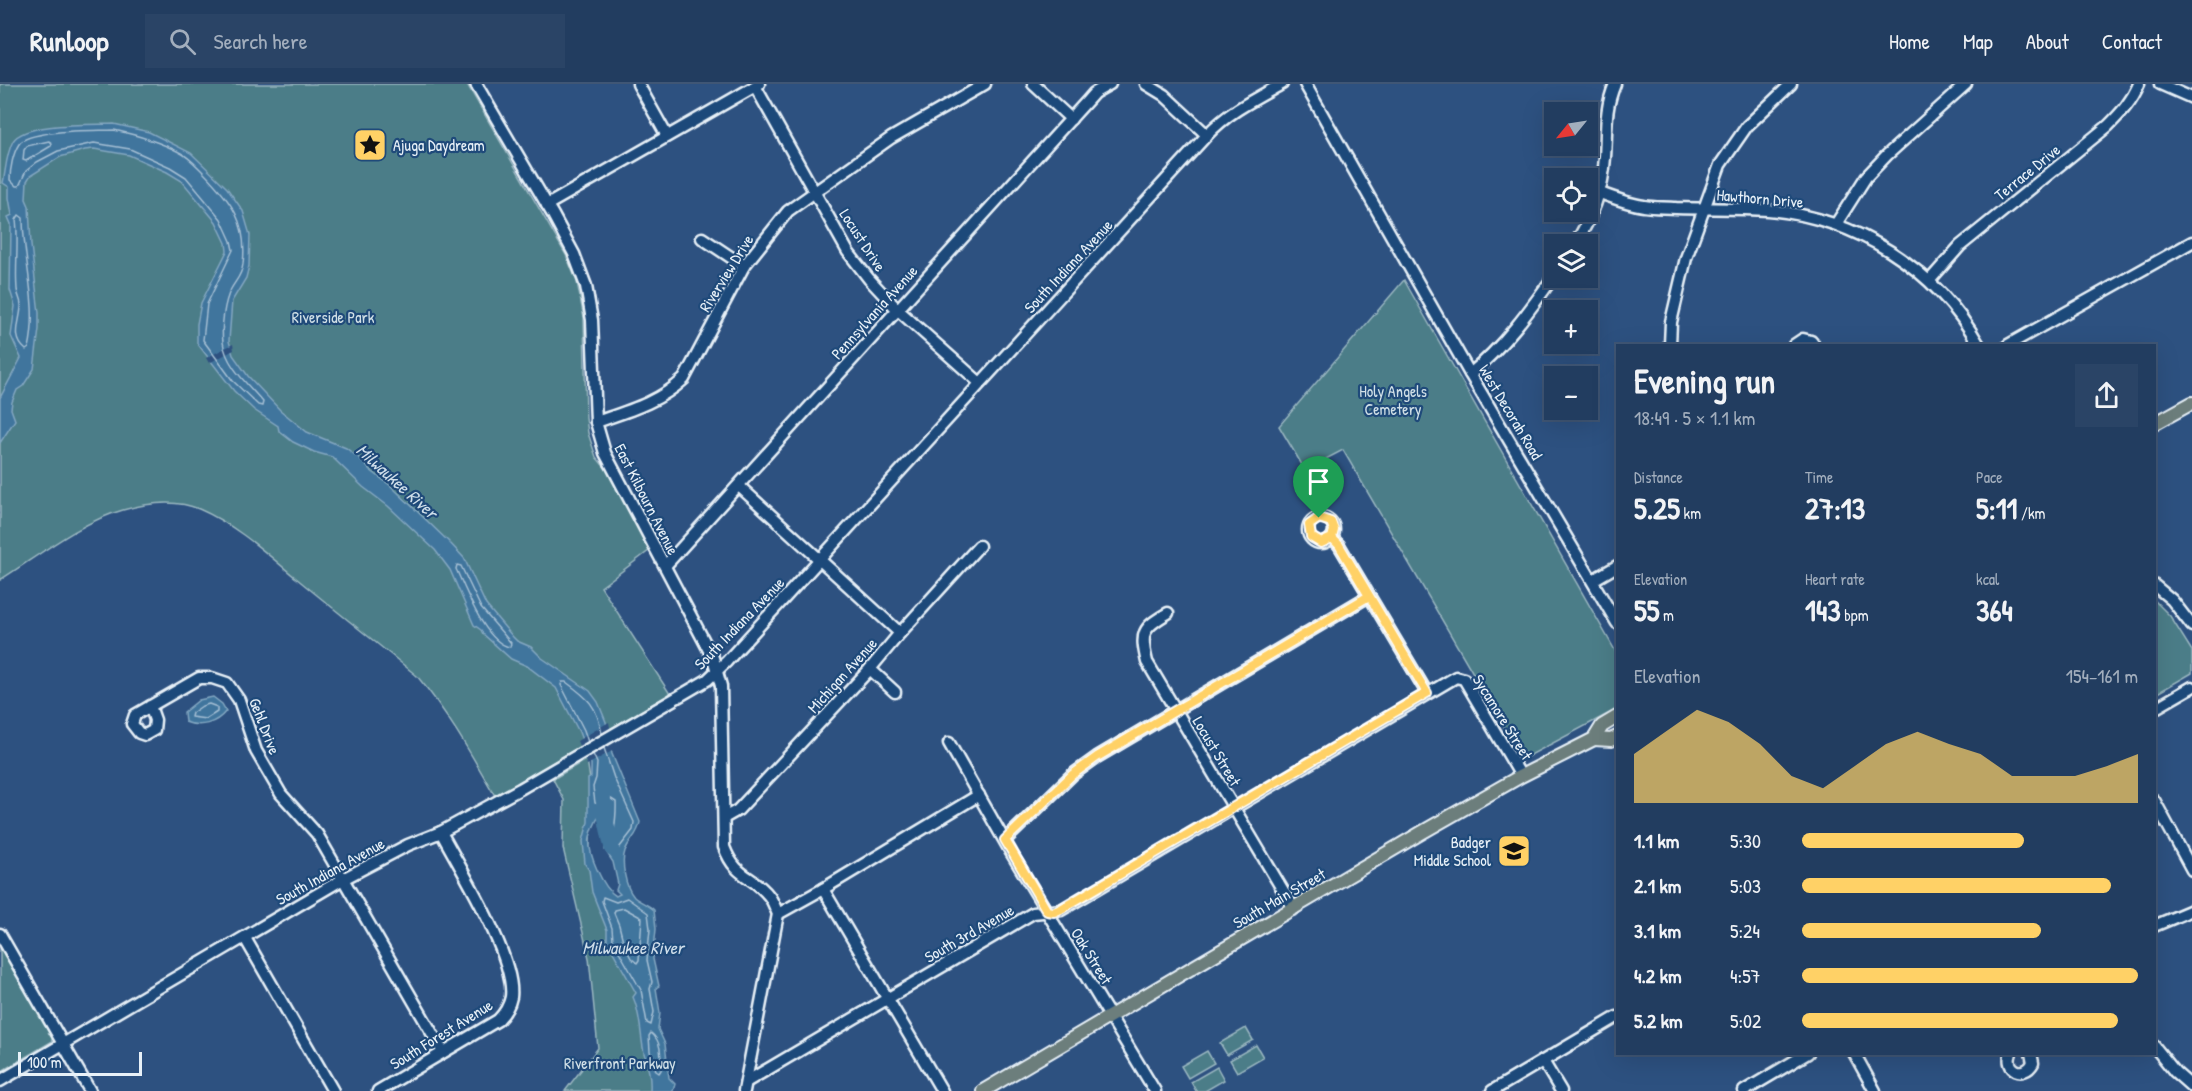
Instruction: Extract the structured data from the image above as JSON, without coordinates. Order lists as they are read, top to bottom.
{
  "streets": {
    "main road": ["South Main Street"],
    "street": [
      "Terrace Drive",
      "Hawthorn Drive",
      "Locust Drive",
      "South Indiana Avenue",
      "Riverview Drive",
      "Pennsylvania Avenue",
      "West Decorah Road",
      "East Kilbourn Avenue",
      "Michigan Avenue",
      "Sycamore Street",
      "Gehl Drive",
      "Locust Street",
      "South 3rd Avenue",
      "Oak Street",
      "South Forest Avenue"
    ]
  },
  "crossings": [
    ["Terrace Drive", "Hawthorn Drive"],
    ["Locust Drive", "South Indiana Avenue"],
    ["Locust Drive", "Riverview Drive"],
    ["Locust Drive", "Pennsylvania Avenue"],
    ["South Indiana Avenue", "East Kilbourn Avenue"],
    ["South Indiana Avenue", "Gehl Drive"],
    ["South Indiana Avenue", "South Forest Avenue"],
    ["Riverview Drive", "East Kilbourn Avenue"],
    ["Pennsylvania Avenue", "East Kilbourn Avenue"],
    ["East Kilbourn Avenue", "Michigan Avenue"],
    ["Sycamore Street", "South Main Street"],
    ["Sycamore Street", "South 3rd Avenue"],
    ["Gehl Drive", "South Forest Avenue"],
    ["Locust Street", "South Main Street"],
    ["Locust Street", "South 3rd Avenue"],
    ["South Main Street", "Oak Street"],
    ["South 3rd Avenue", "Oak Street"]
  ],
  "water": ["Milwaukee River"],
  "parks": ["Riverside Park", "Holy Angels Cemetery", "Riverfront Parkway"],
  "places": {
    "place": ["Ajuga Daydream"],
    "school or university": ["Badger Middle School"]
  },
  "scale_bar": "100 m",
  "north": "bottom left",
  "page": {
    "header": "Runloop",
    "search": "Search here",
    "nav": [
      "Home",
      "Map",
      "About",
      "Contact"
    ],
    "map_buttons": ["+", "−"],
    "heading": ["Evening run", "18:49 · 5 × 1.1 km"],
    "stats": [
      ["Distance", "5.25 km"],
      ["Time", "27:13"],
      ["Pace", "5:11 /km"],
      ["Elevation", "55 m"],
      ["Heart rate", "143 bpm"],
      ["kcal", "364"]
    ],
    "chart": ["Elevation", "154–161 m"],
    "list": [
      {
        "name": "1.1 km",
        "note": "5:30"
      },
      {
        "name": "2.1 km",
        "note": "5:03"
      },
      {
        "name": "3.1 km",
        "note": "5:24"
      },
      {
        "name": "4.2 km",
        "note": "4:57"
      },
      {
        "name": "5.2 km",
        "note": "5:02"
      }
    ],
    "scale": "100 m"
  }
}
